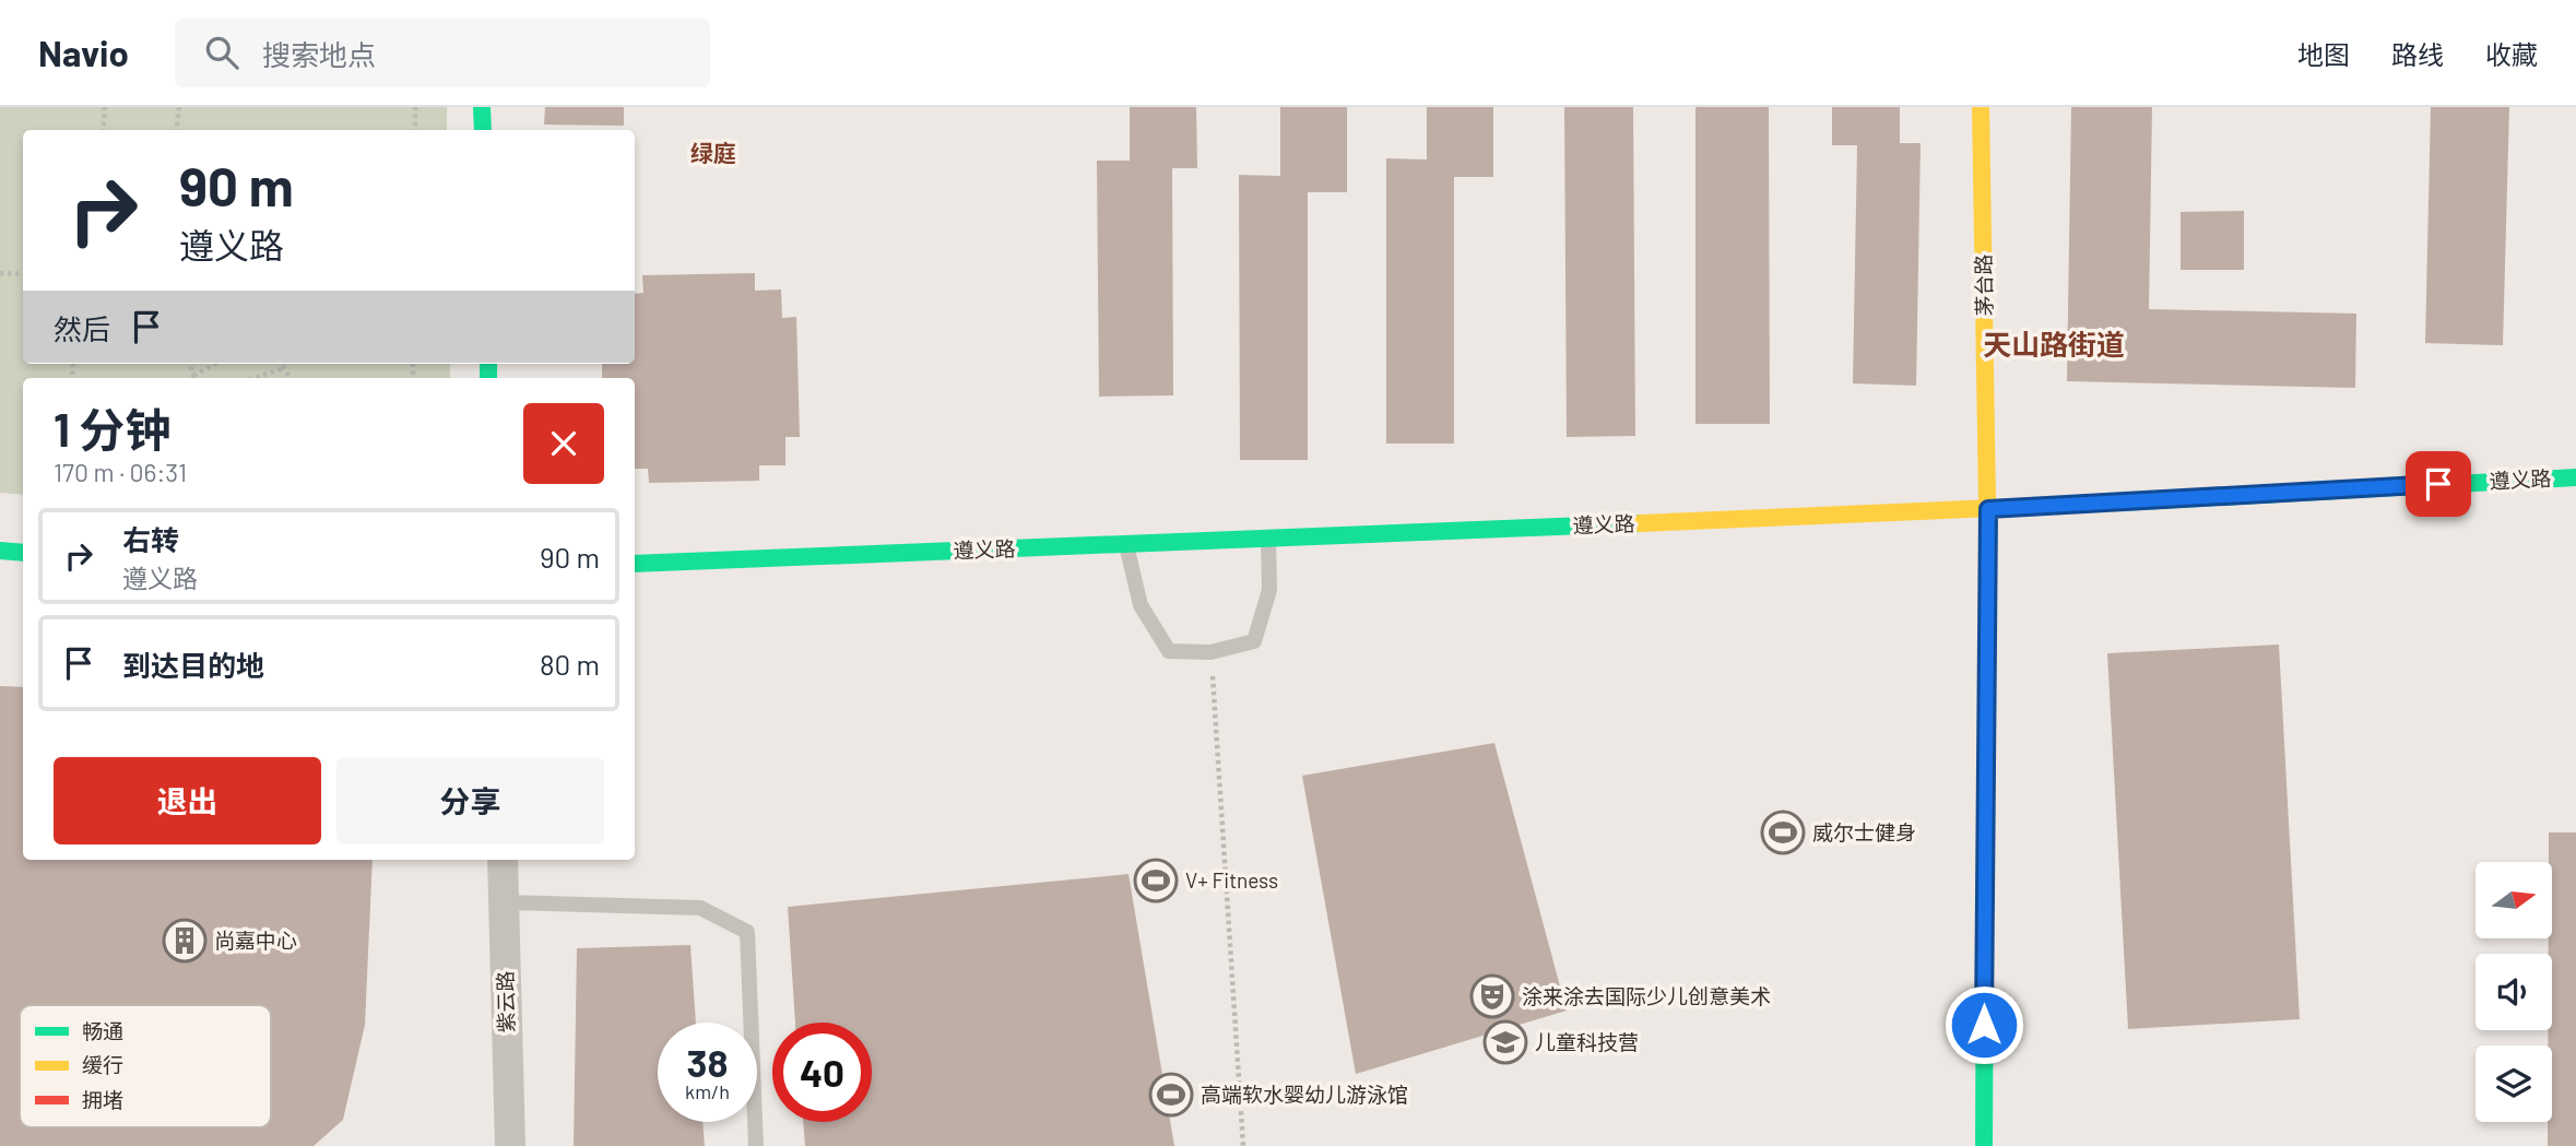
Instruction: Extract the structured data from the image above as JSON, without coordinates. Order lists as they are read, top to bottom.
{
  "streets": {
    "street": ["茅台路", "遵义路", "紫云路"]
  },
  "crossings": [
    ["茅台路", "遵义路"]
  ],
  "districts": ["绿庭", "天山路街道"],
  "places": {
    "sports": ["威尔士健身", "V+ Fitness", "高端软水婴幼儿游泳馆"],
    "building": ["尚嘉中心"],
    "theatre": ["涂来涂去国际少儿创意美术"],
    "school or university": ["儿童科技营"]
  },
  "legend": ["畅通", "缓行", "拥堵"],
  "north": "right",
  "page": {
    "header": "Navio",
    "search": "搜索地点",
    "nav": ["地图", "路线", "收藏"],
    "turn": ["90 m", "遵义路"],
    "then": "然后",
    "heading": ["1 分钟", "170 m · 06:31"],
    "list": [
      {
        "name": "右转",
        "note": "遵义路",
        "value": "90 m"
      },
      {
        "name": "到达目的地",
        "value": "80 m"
      }
    ],
    "buttons": ["退出", "分享"],
    "speed": "38 km/h",
    "limit": "40"
  }
}
